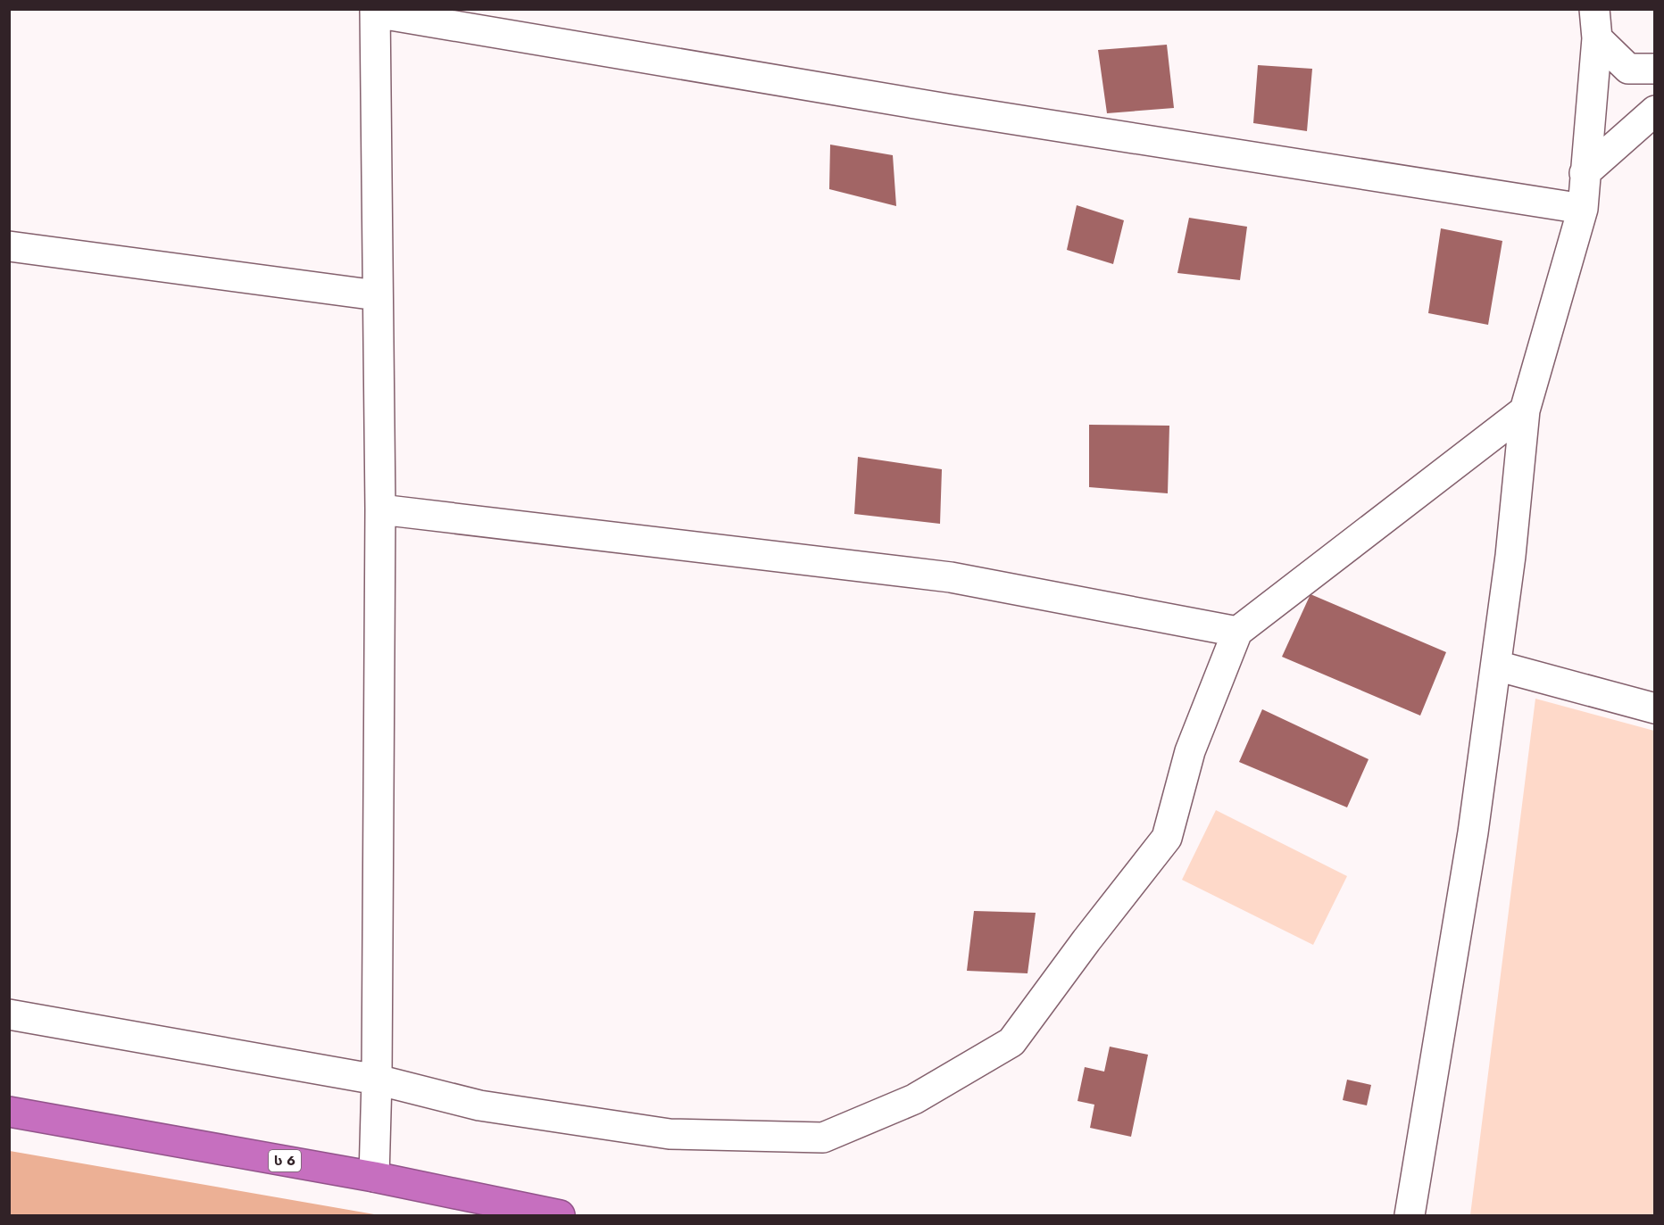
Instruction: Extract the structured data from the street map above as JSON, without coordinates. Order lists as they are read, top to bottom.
{
  "streets": {
    "highway": ["ს 6"]
  }
}
